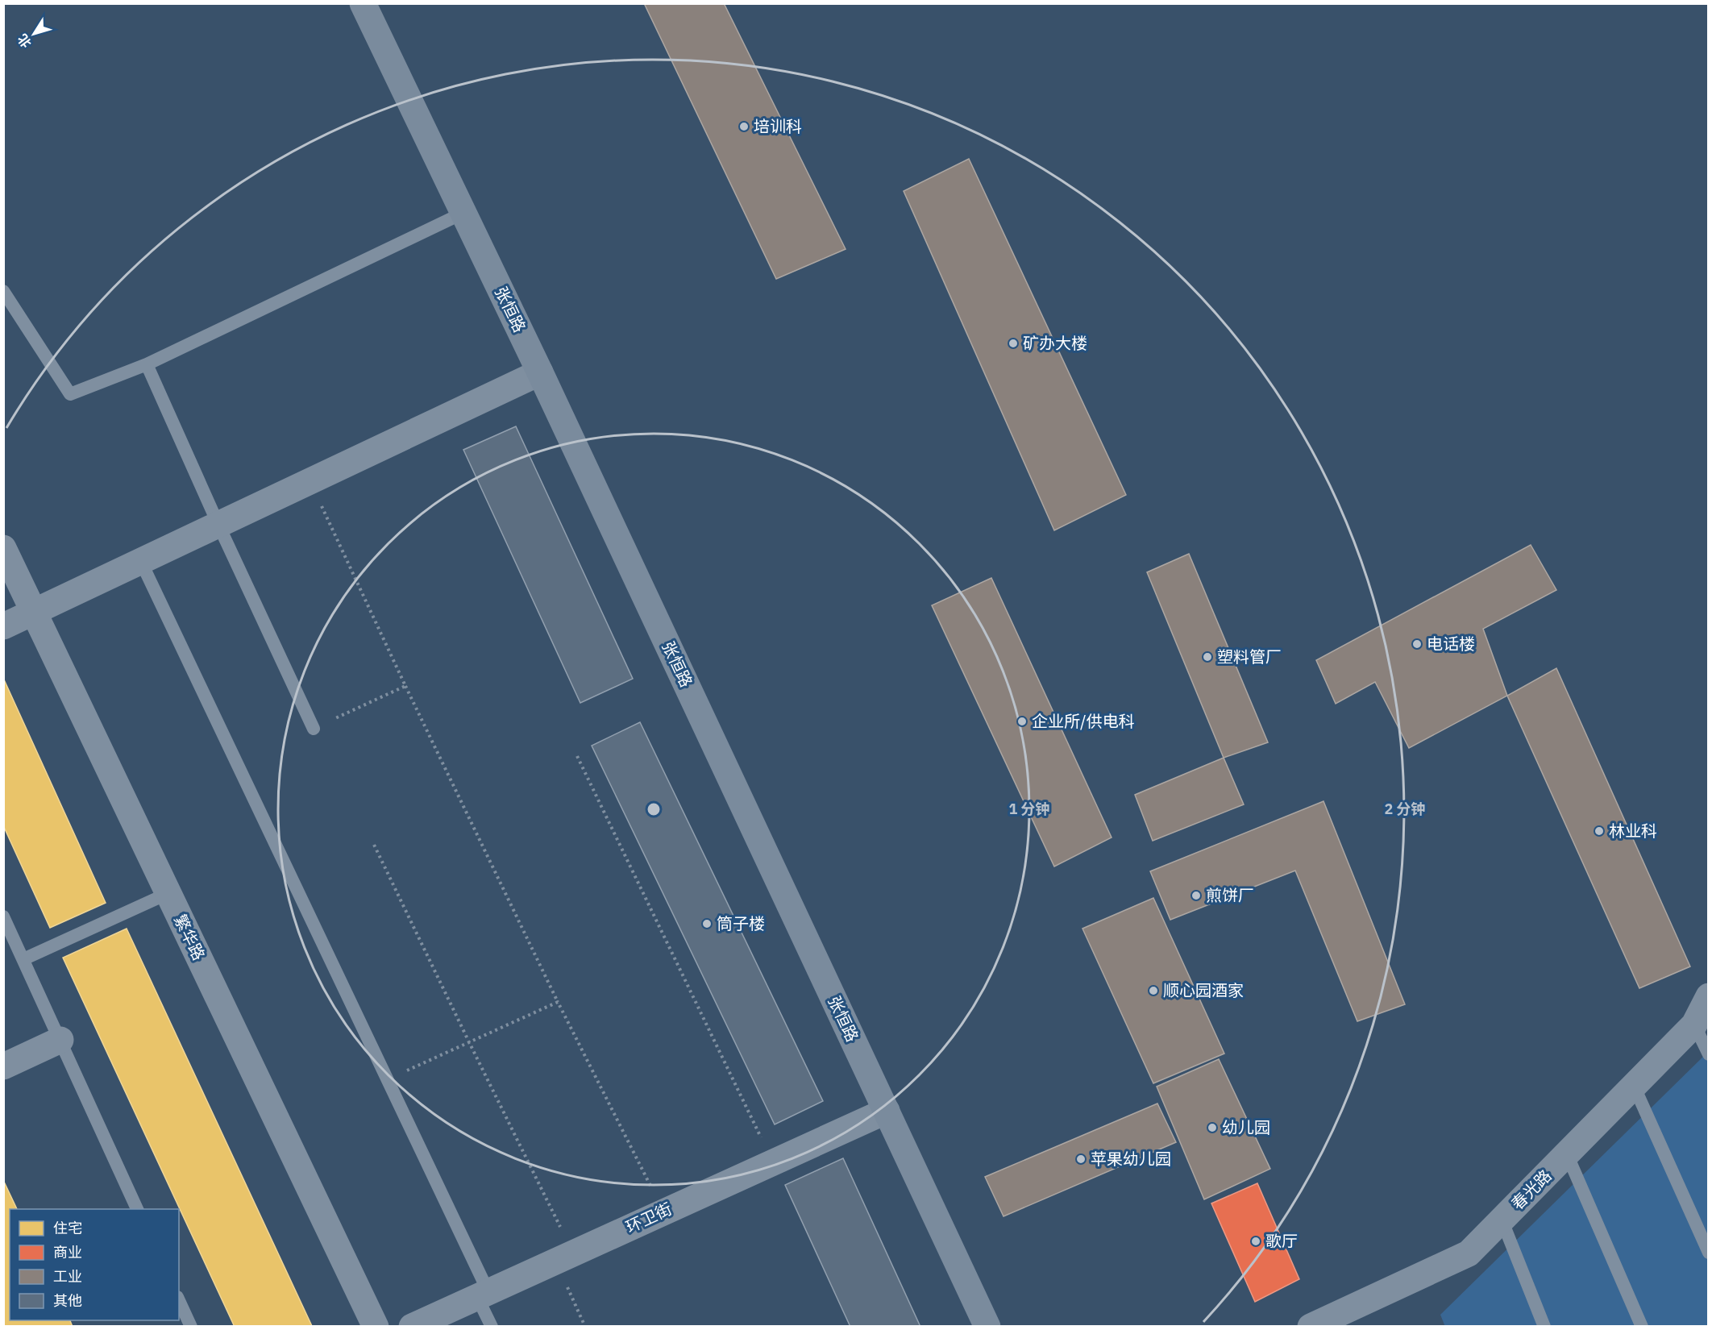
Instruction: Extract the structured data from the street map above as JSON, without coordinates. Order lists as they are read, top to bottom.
{
  "streets": {
    "main road": ["张恒路"],
    "street": ["繁华路", "春光路", "环卫街"]
  },
  "crossings": [
    ["张恒路", "环卫街"]
  ],
  "places": [
    "培训科",
    "矿办大楼",
    "电话楼",
    "塑料管厂",
    "企业所/供电科",
    "林业科",
    "煎饼厂",
    "筒子楼",
    "顺心园酒家",
    "幼儿园",
    "苹果幼儿园",
    "歌厅"
  ],
  "legend": [
    "住宅",
    "商业",
    "工业",
    "其他"
  ],
  "north": "bottom left",
  "rings": ["1 分钟", "2 分钟"]
}
